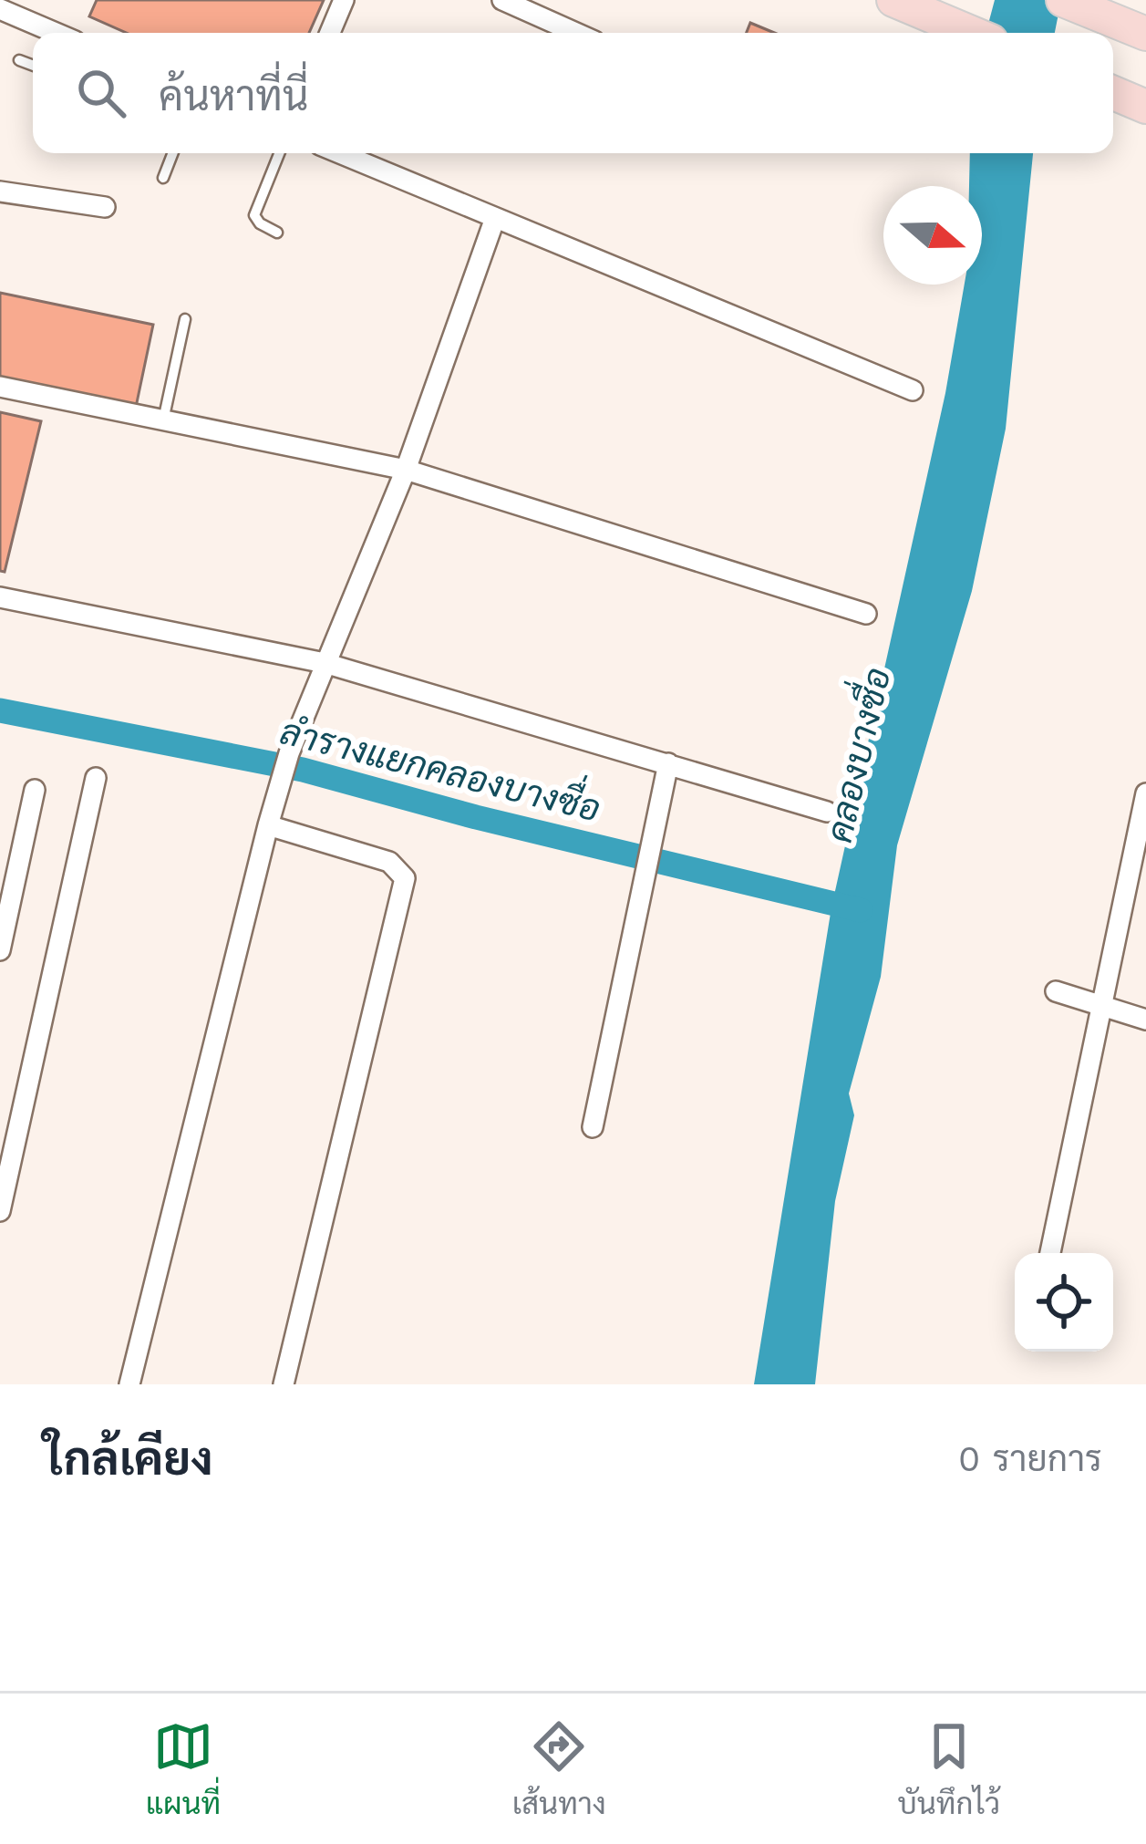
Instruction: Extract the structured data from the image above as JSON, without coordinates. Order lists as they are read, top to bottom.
{
  "water": ["คลองบางซื่อ", "ลำรางแยกคลองบางซื่อ"],
  "north": "right",
  "page": {
    "search": "ค้นหาที่นี่",
    "heading": ["ใกล้เคียง", "0 รายการ"],
    "nav": ["แผนที่", "เส้นทาง", "บันทึกไว้"]
  }
}
